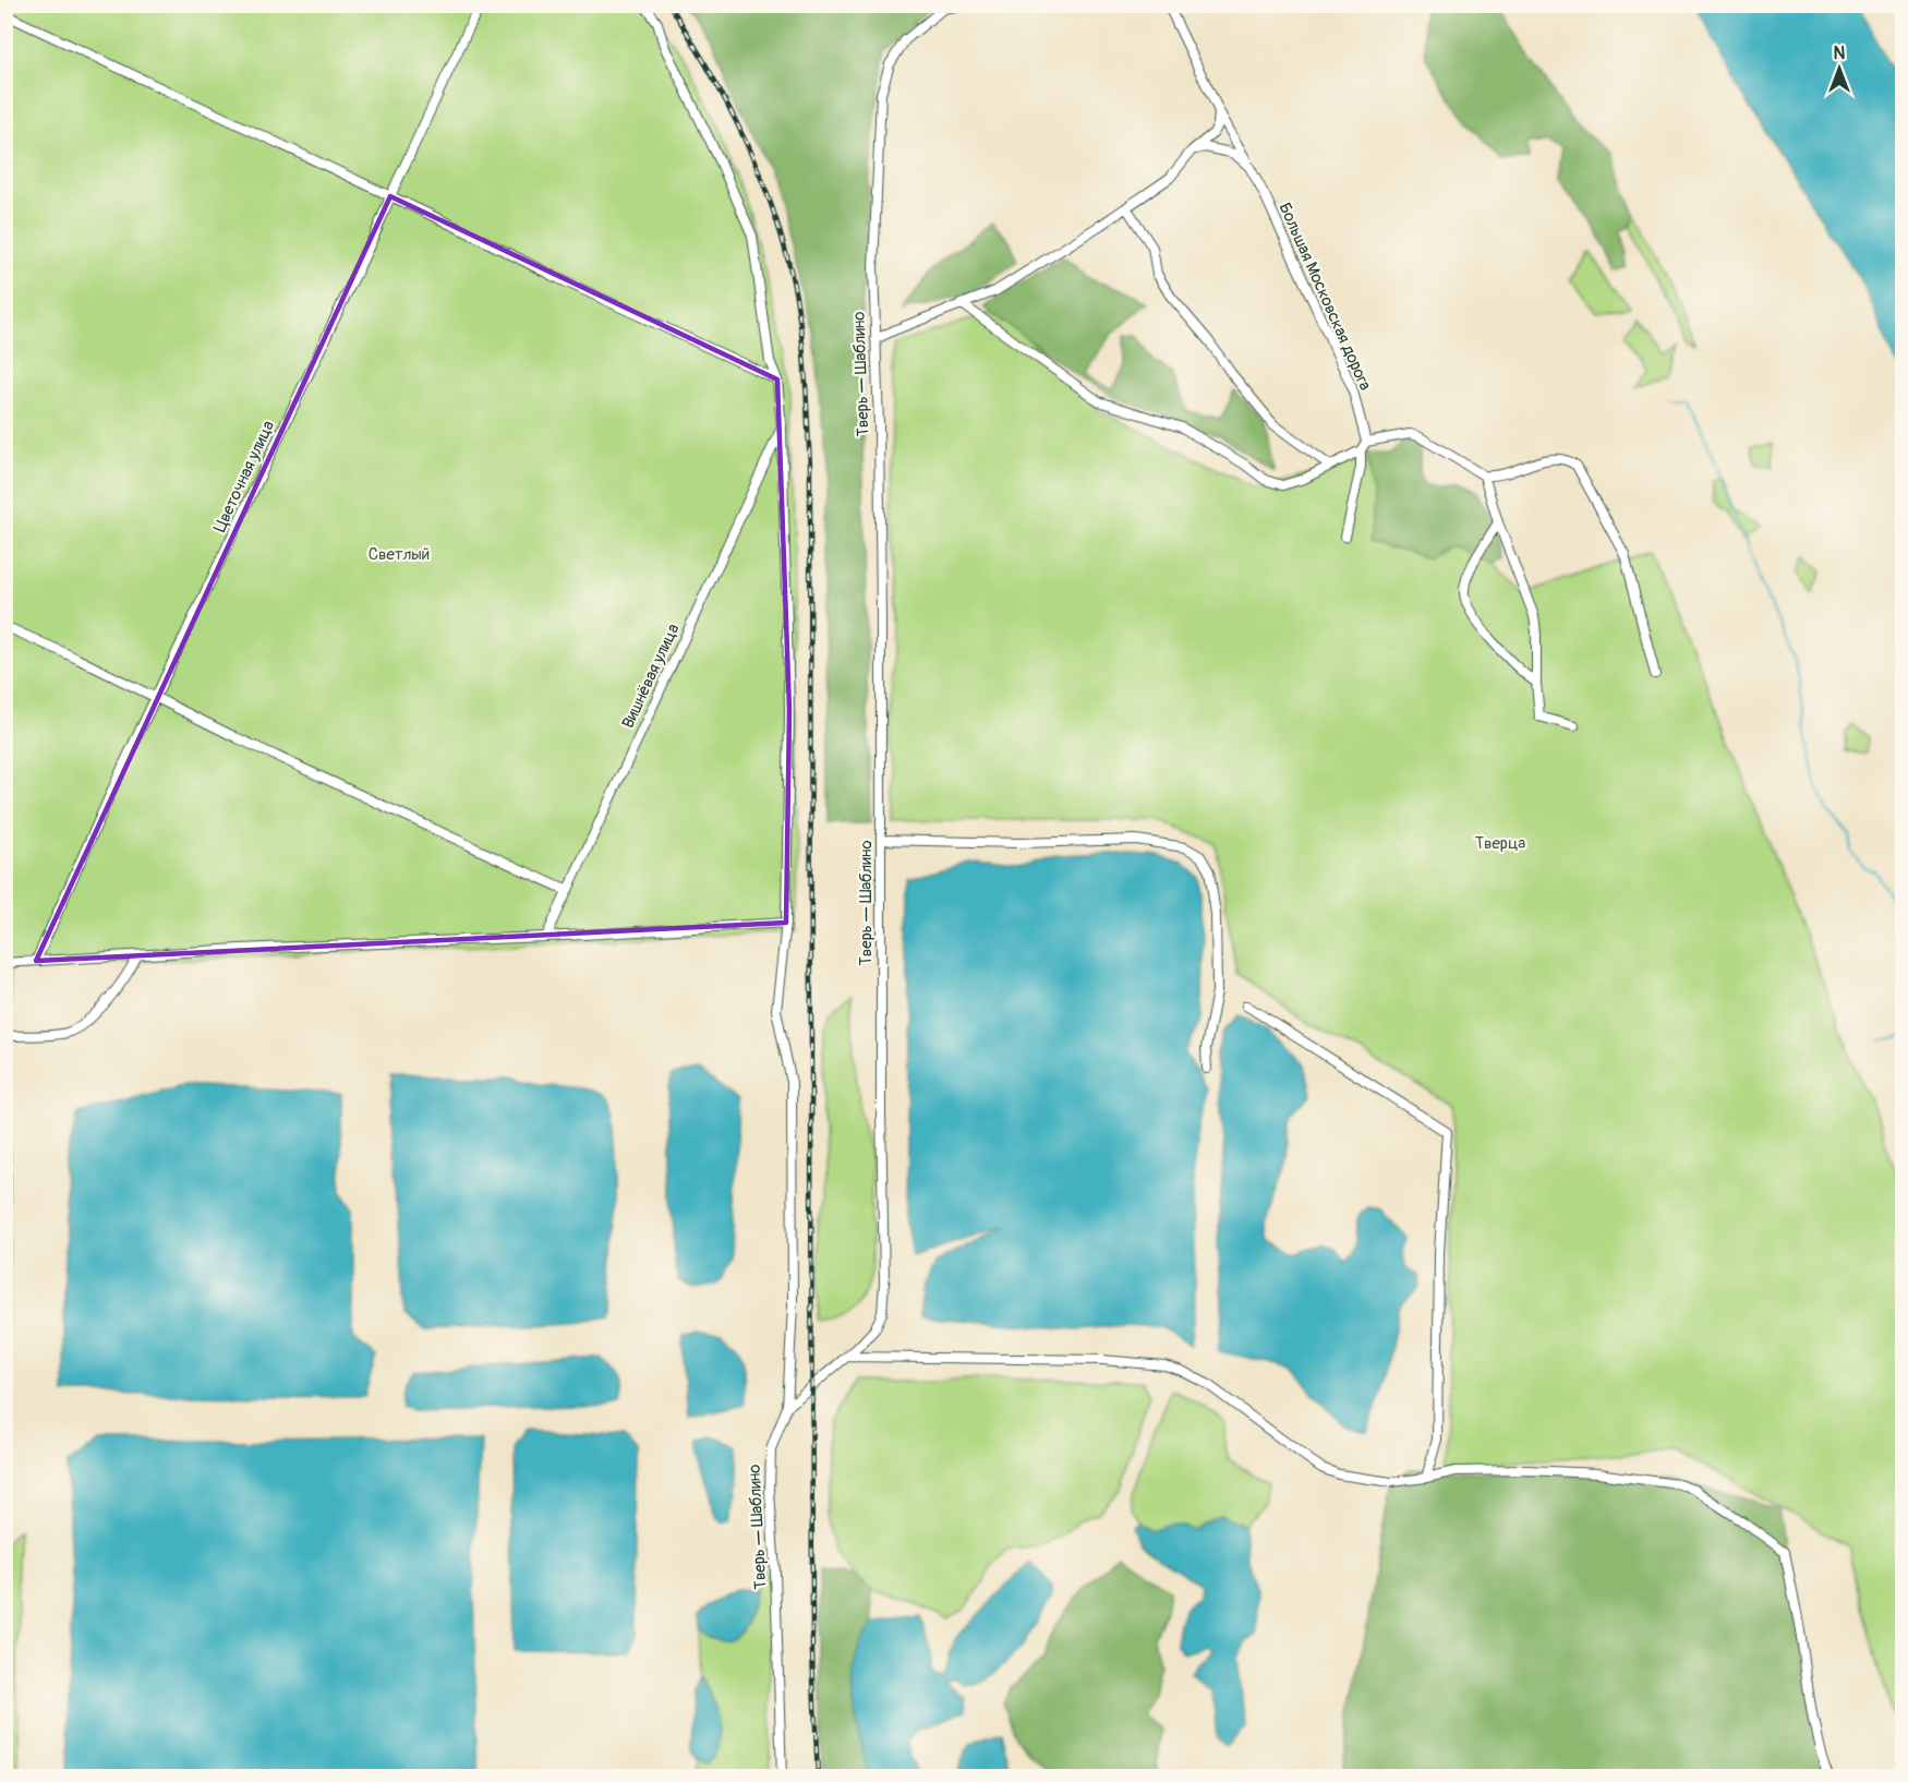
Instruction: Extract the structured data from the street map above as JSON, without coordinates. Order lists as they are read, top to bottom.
{
  "streets": {
    "street": [
      "Большая Московская дорога",
      "Тверь — Шаблино",
      "Цветочная улица",
      "Вишнёвая улица"
    ]
  },
  "parks": ["Светлый", "Тверца"],
  "north": "top"
}
